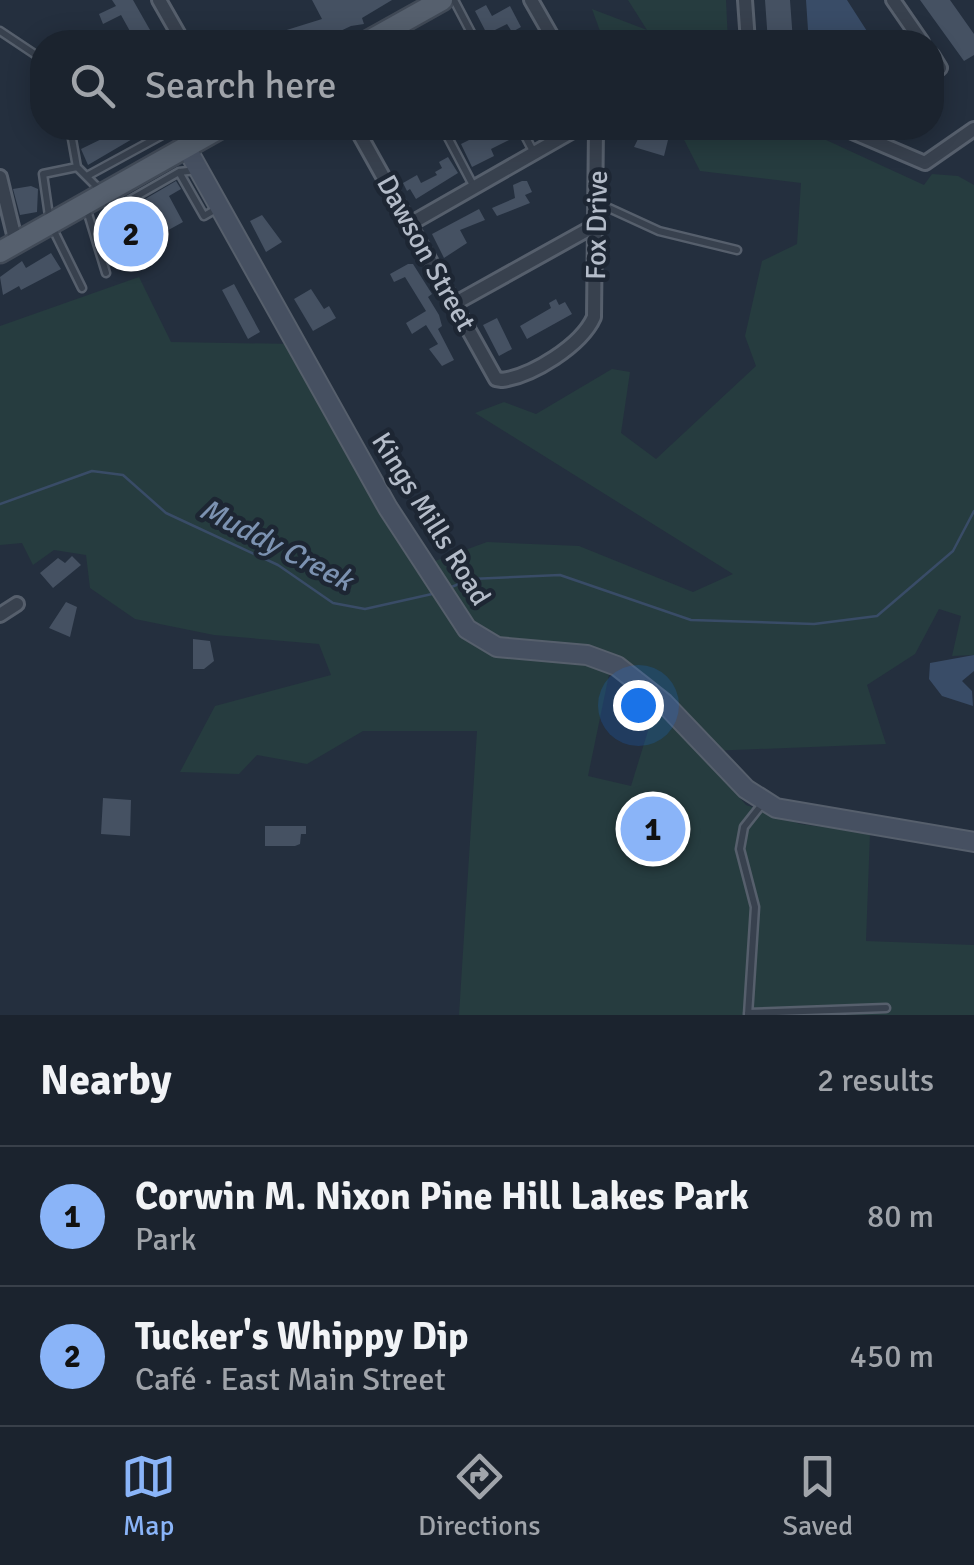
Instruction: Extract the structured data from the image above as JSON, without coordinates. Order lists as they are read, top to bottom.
{
  "streets": {
    "street": ["Fox Drive", "Dawson Street", "Kings Mills Road"]
  },
  "crossings": [
    ["Fox Drive", "Dawson Street"]
  ],
  "water": ["Muddy Creek"],
  "page": {
    "search": "Search here",
    "pins": ["2", "1"],
    "heading": ["Nearby", "2 results"],
    "list": [
      {
        "mark": "1",
        "name": "Corwin M. Nixon Pine Hill Lakes Park",
        "note": "Park",
        "value": "80 m"
      },
      {
        "mark": "2",
        "name": "Tucker's Whippy Dip",
        "note": "Café · East Main Street",
        "value": "450 m"
      }
    ],
    "nav": ["Map", "Directions", "Saved"]
  }
}
